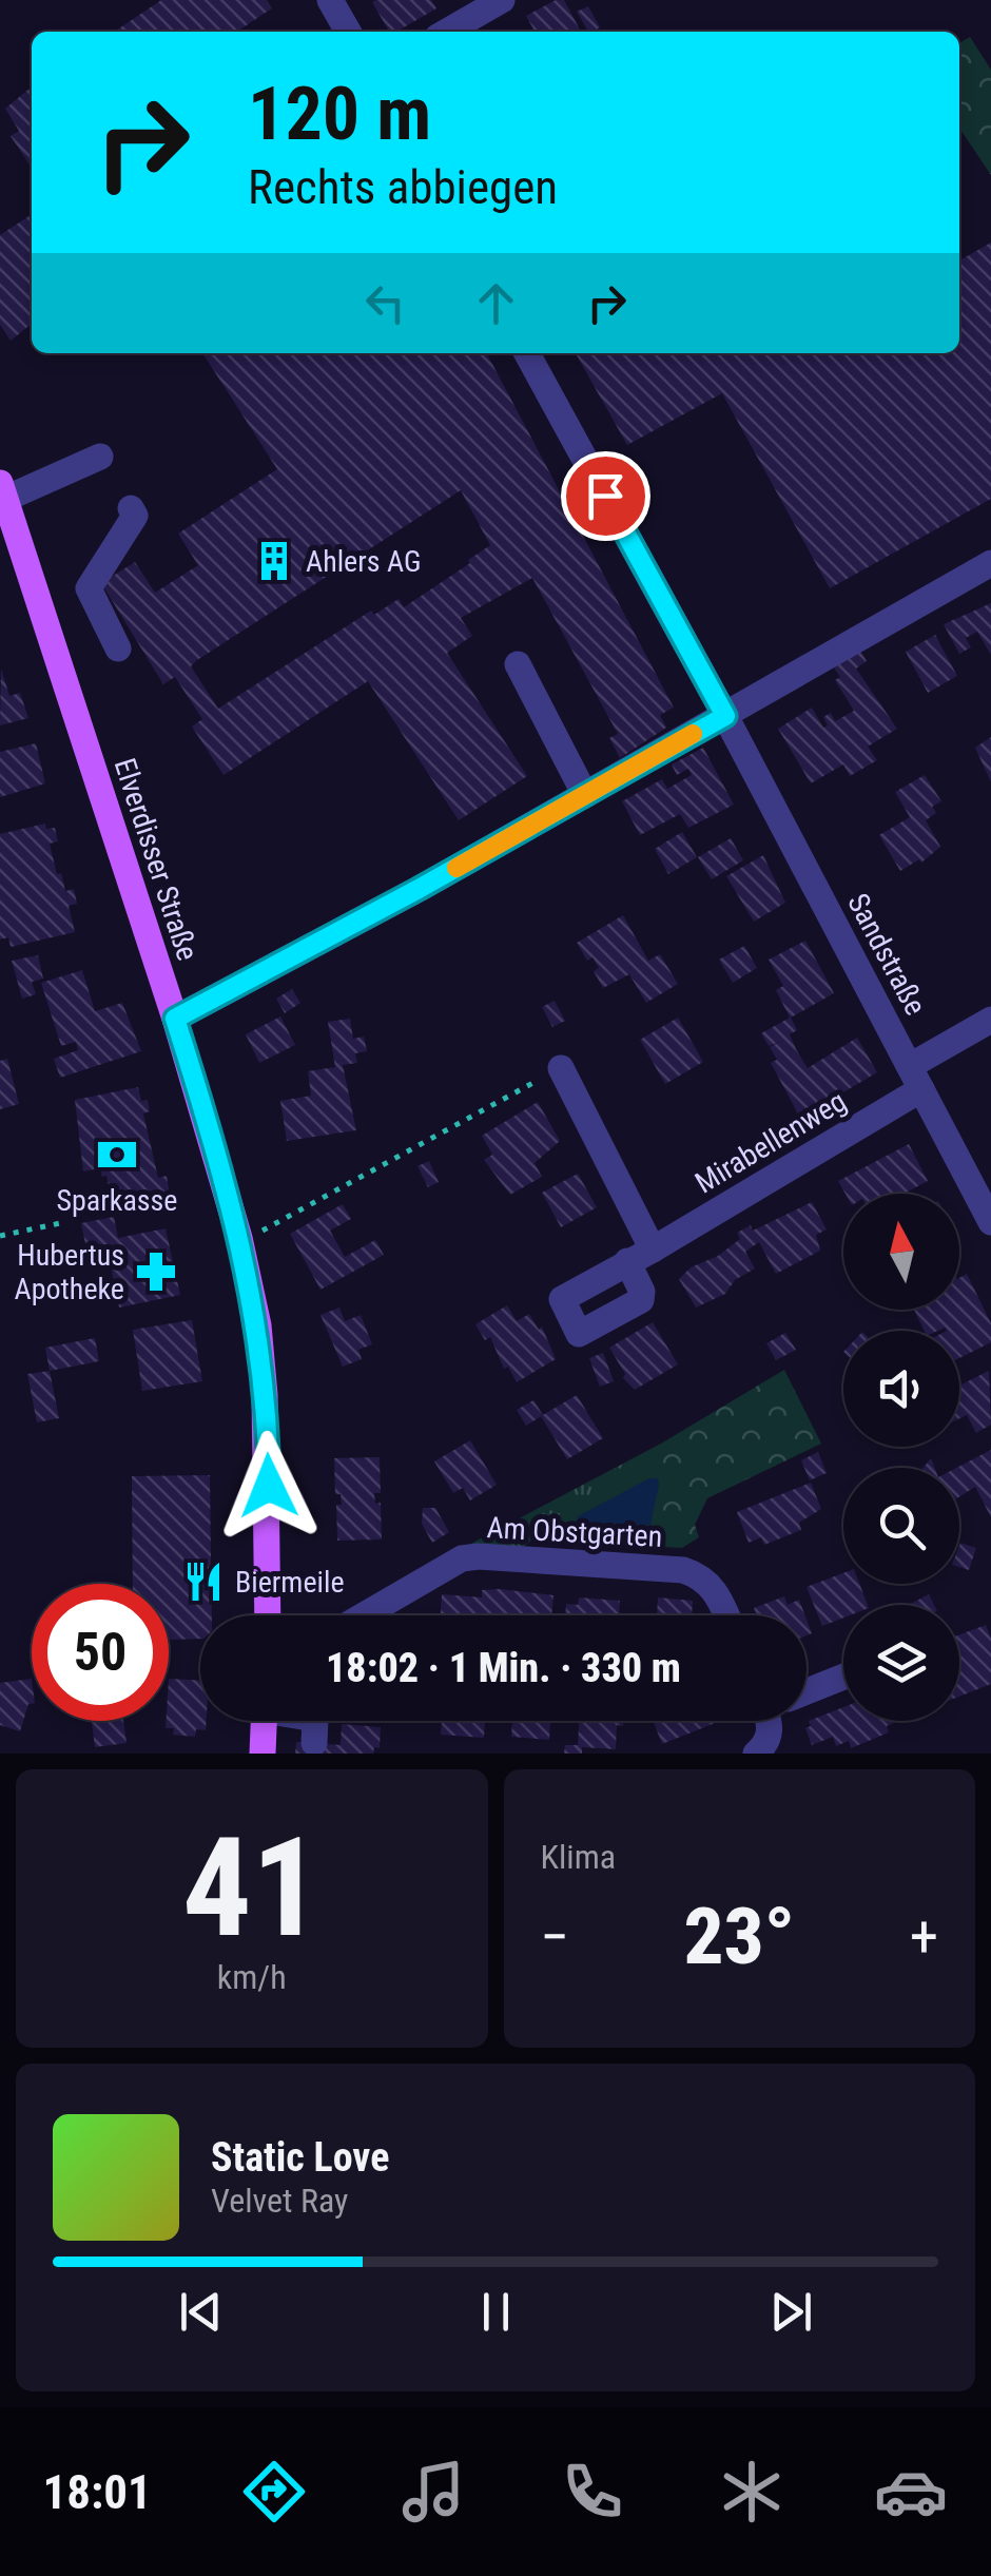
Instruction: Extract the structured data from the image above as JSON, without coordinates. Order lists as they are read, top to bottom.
{
  "streets": {
    "main road": ["Elverdisser Straße"],
    "street": ["Sandstraße", "Mirabellenweg", "Am Obstgarten"]
  },
  "crossings": [
    ["Sandstraße", "Mirabellenweg"]
  ],
  "places": {
    "building": ["Ahlers AG"],
    "bank": ["Sparkasse"],
    "pharmacy": ["Hubertus Apotheke"],
    "restaurant": ["Biermeile"]
  },
  "north": "top",
  "page": {
    "turn": ["120 m", "Rechts abbiegen"],
    "limit": "50",
    "trip": "18:02 · 1 Min. · 330 m",
    "tile": [
      ["41", "km/h"],
      "Klima"
    ],
    "heat": ["−", "23°", "+"],
    "song": ["Static Love", "Velvet Ray"],
    "tabs": "18:01"
  }
}
